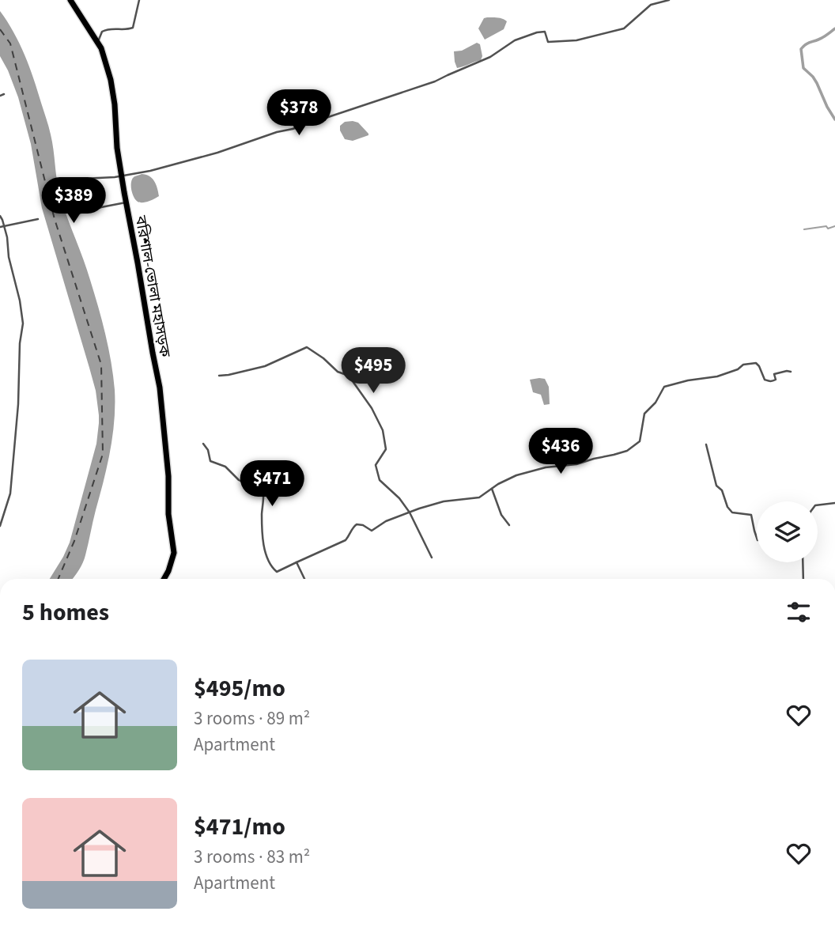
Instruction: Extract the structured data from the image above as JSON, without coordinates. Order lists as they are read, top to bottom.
{
  "streets": {
    "highway": ["বরিশাল-ভোলা মহাসড়ক"]
  },
  "page": {
    "price": [
      "$378",
      "$389",
      "$495",
      "$436",
      "$471"
    ],
    "heading": "5 homes",
    "list": [
      {
        "name": "$495/mo",
        "note": "3 rooms · 89 m² · Apartment"
      },
      {
        "name": "$471/mo",
        "note": "3 rooms · 83 m² · Apartment"
      }
    ]
  }
}
